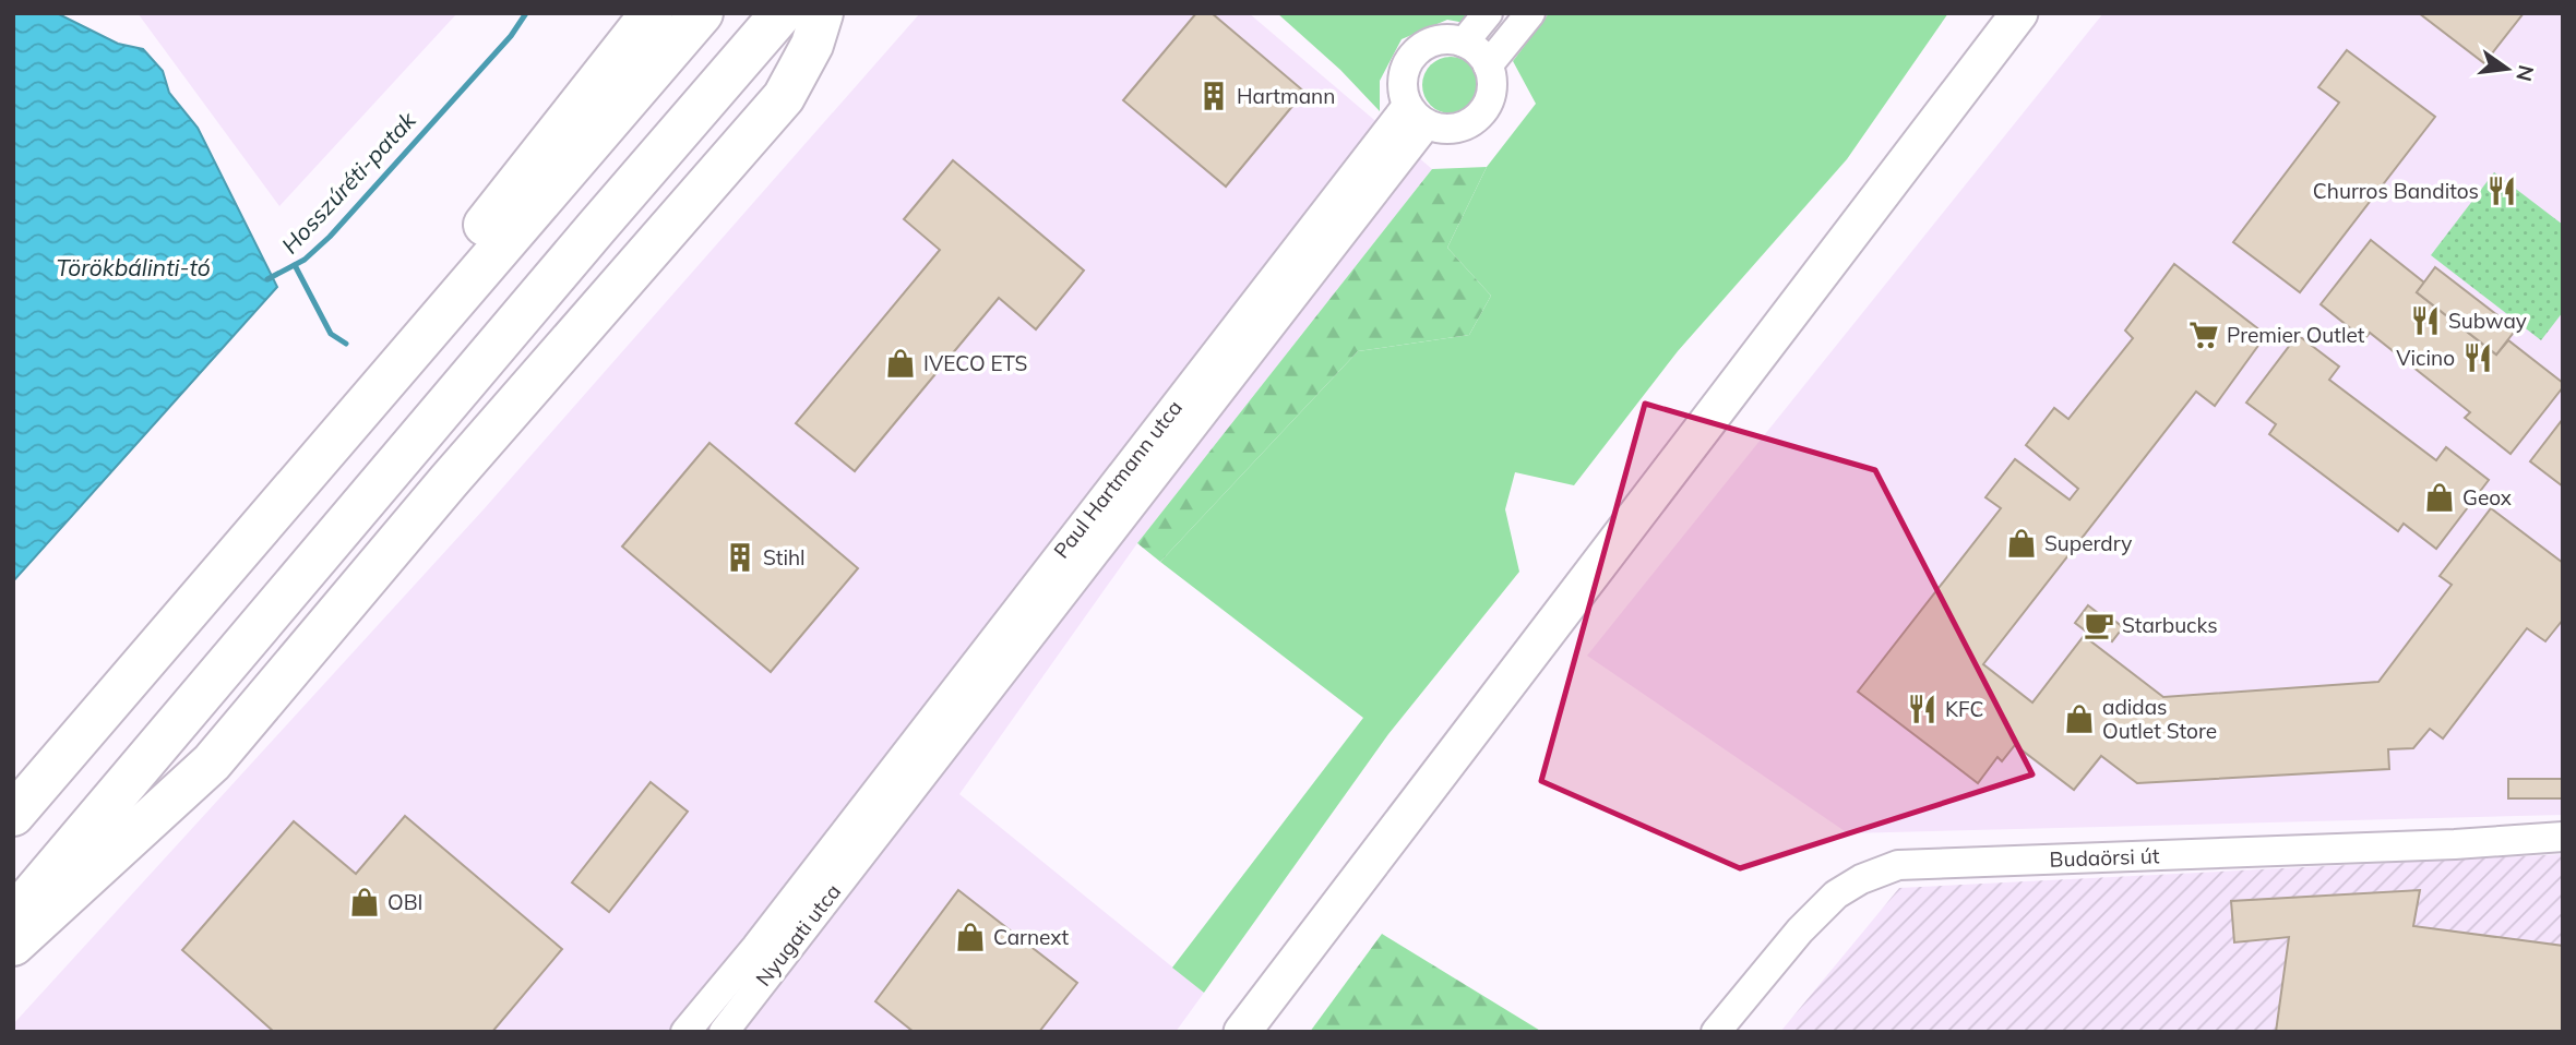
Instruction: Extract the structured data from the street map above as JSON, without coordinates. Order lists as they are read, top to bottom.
{
  "streets": {
    "street": ["Paul Hartmann utca", "Budaörsi út", "Nyugati utca"]
  },
  "crossings": [
    ["Paul Hartmann utca", "Nyugati utca"]
  ],
  "water": ["Hosszúréti-patak", "Törökbálinti-tó"],
  "places": {
    "building": ["Hartmann", "Stihl"],
    "restaurant": [
      "Churros Banditos",
      "Subway",
      "Vicino",
      "KFC"
    ],
    "supermarket": ["Premier Outlet"],
    "shop": [
      "IVECO ETS",
      "Geox",
      "Superdry",
      "adidas Outlet Store",
      "OBI",
      "Carnext"
    ],
    "cafe": ["Starbucks"]
  },
  "north": "right"
}
